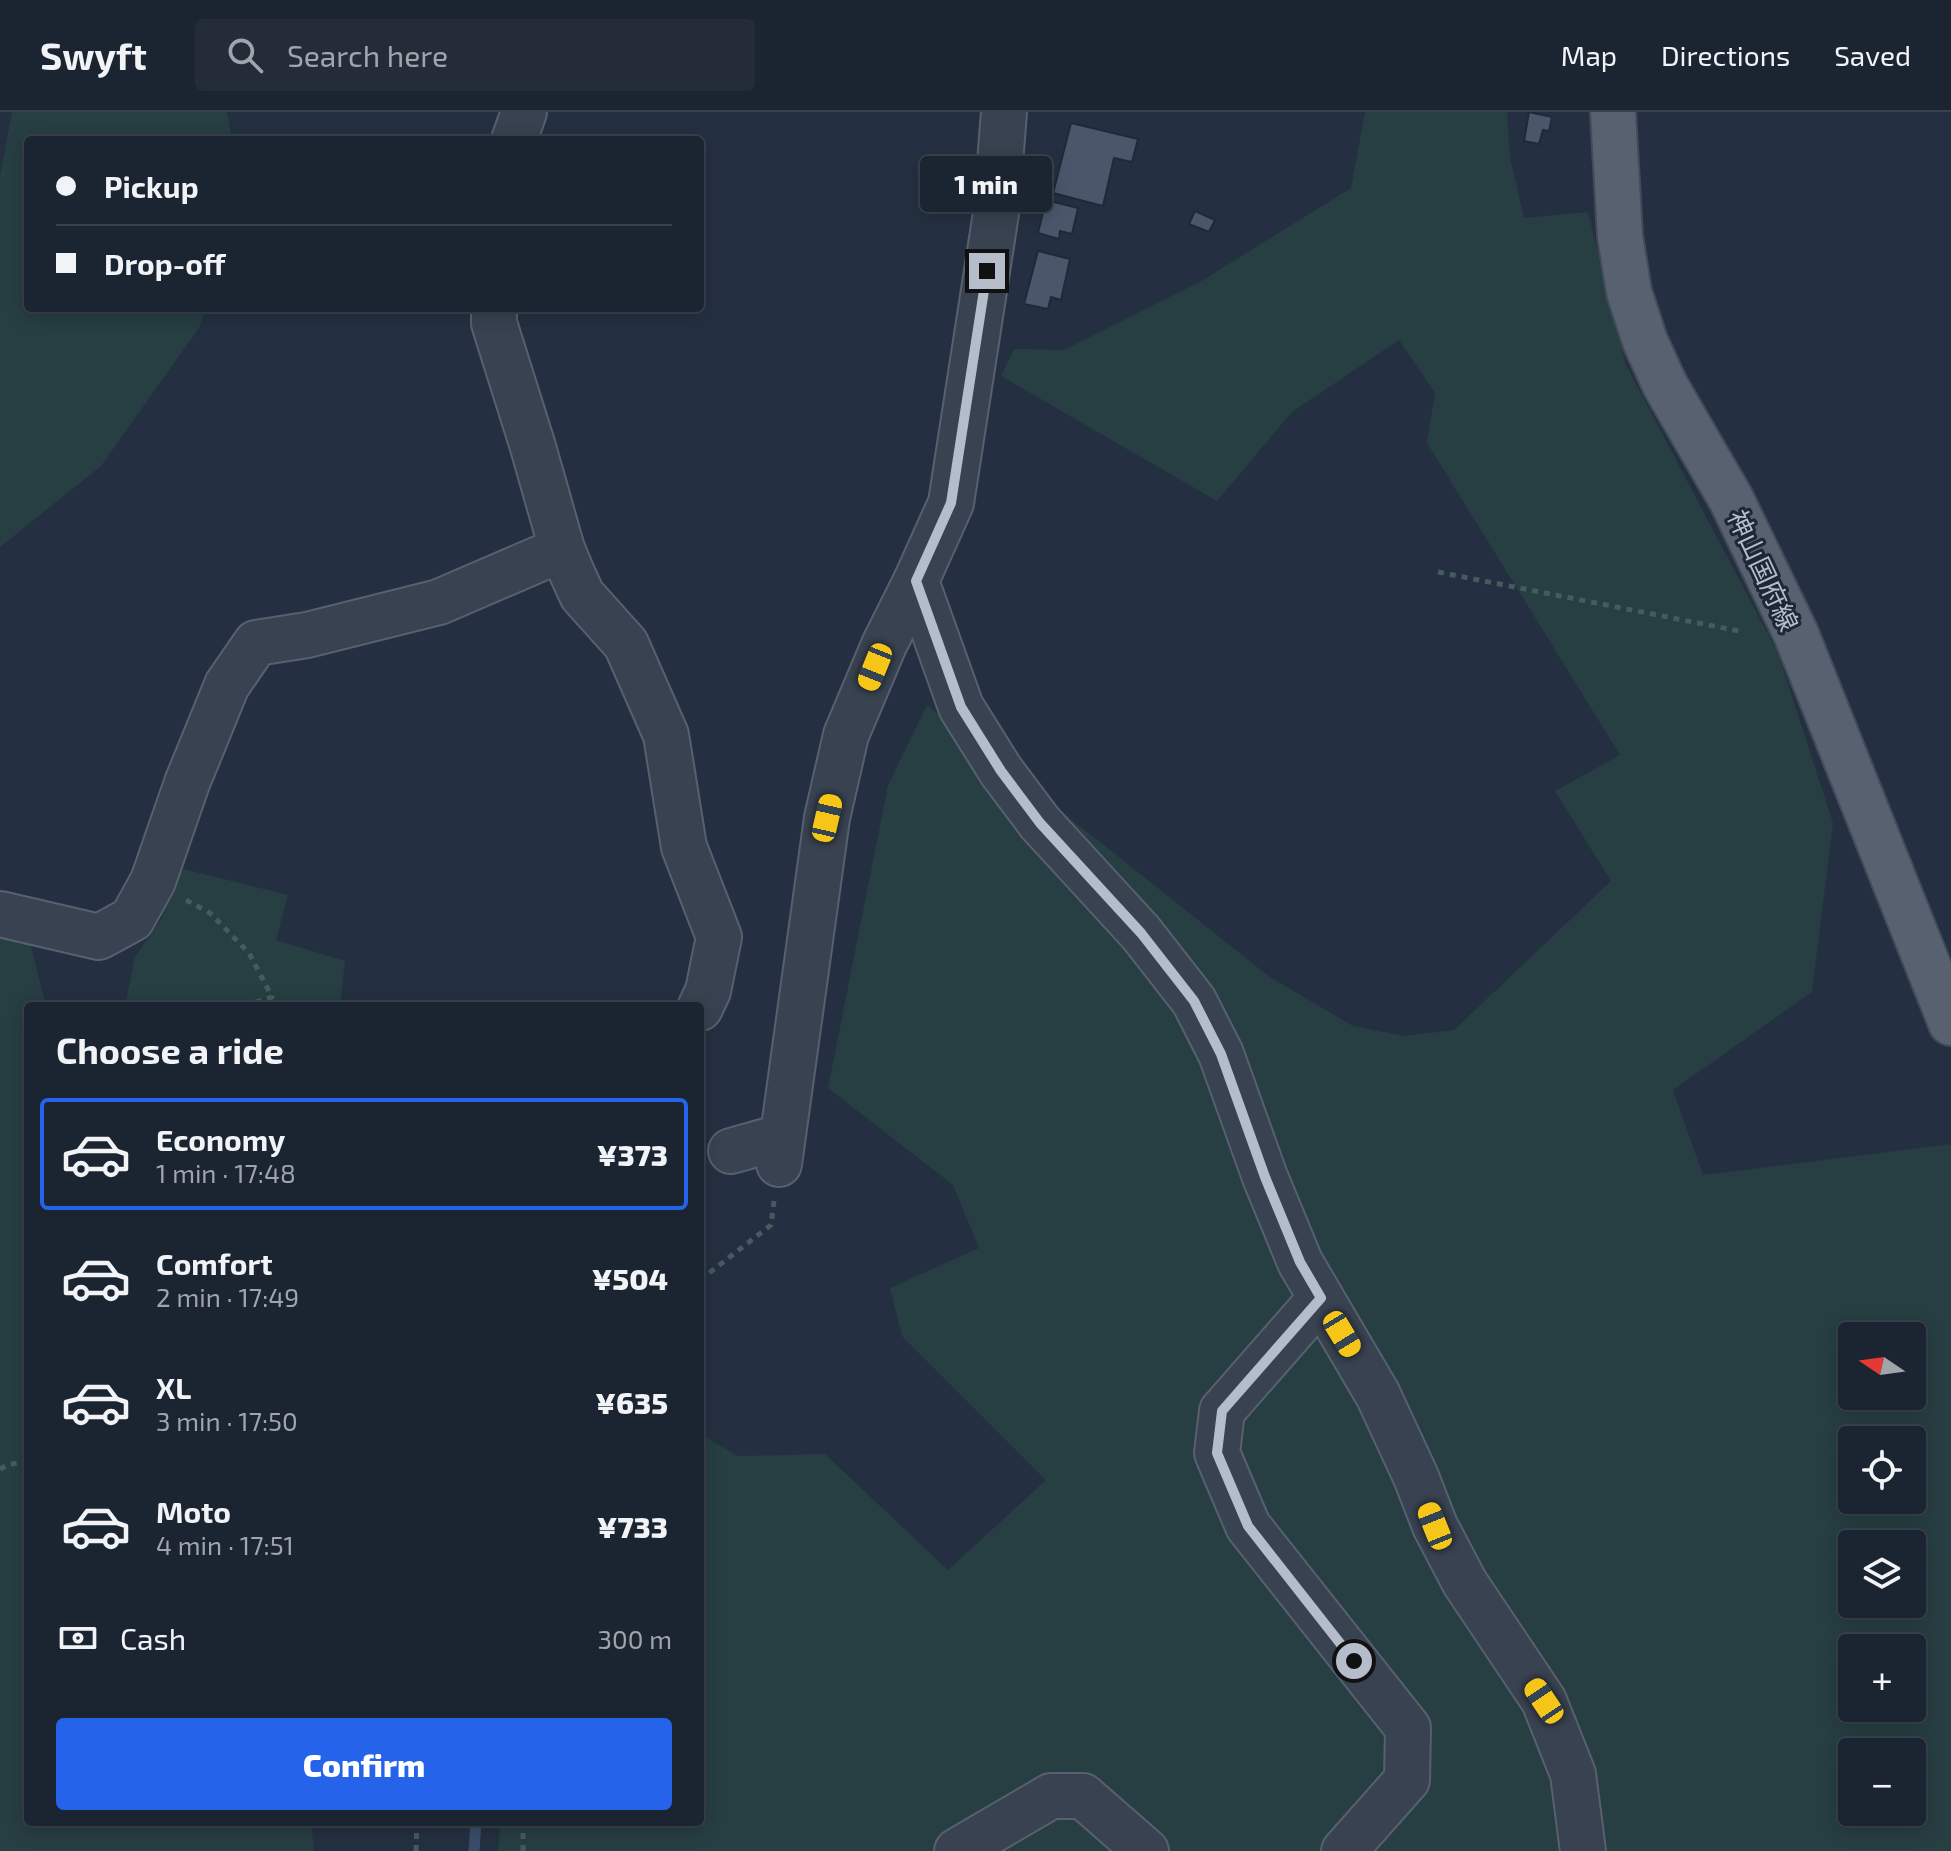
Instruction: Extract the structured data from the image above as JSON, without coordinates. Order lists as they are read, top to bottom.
{
  "streets": {
    "main road": ["神山国府線"]
  },
  "north": "left",
  "page": {
    "header": "Swyft",
    "search": "Search here",
    "nav": ["Map", "Directions", "Saved"],
    "banner": ["Pickup", "Drop-off"],
    "bubble": "1 min",
    "heading": "Choose a ride",
    "list": [
      {
        "name": "Economy",
        "note": "1 min · 17:48",
        "value": "¥373"
      },
      {
        "name": "Comfort",
        "note": "2 min · 17:49",
        "value": "¥504"
      },
      {
        "name": "XL",
        "note": "3 min · 17:50",
        "value": "¥635"
      },
      {
        "name": "Moto",
        "note": "4 min · 17:51",
        "value": "¥733"
      }
    ],
    "map_buttons": ["+", "−"],
    "pay": ["Cash", "300 m"],
    "buttons": "Confirm"
  }
}
